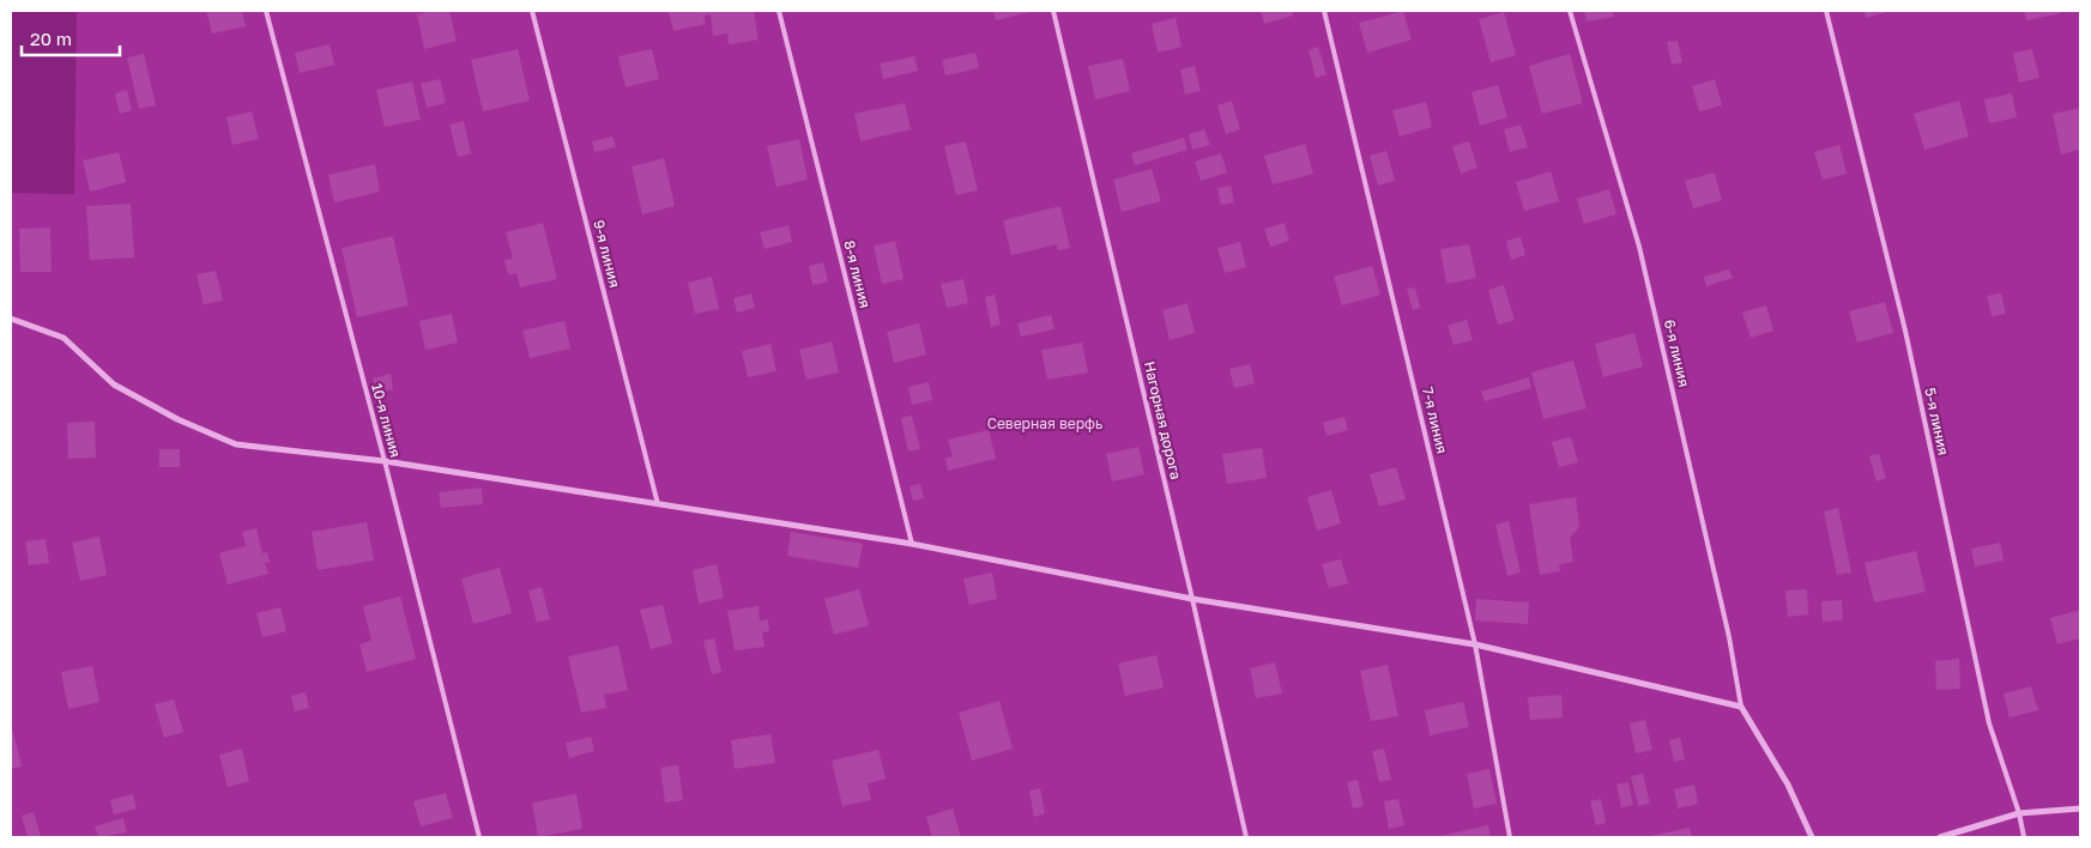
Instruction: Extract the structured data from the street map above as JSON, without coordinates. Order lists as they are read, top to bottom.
{
  "streets": {
    "lane": [
      "9-я линия",
      "8-я линия",
      "6-я линия",
      "10-я линия",
      "Нагорная дорога",
      "7-я линия",
      "5-я линия"
    ]
  },
  "parks": ["Северная верфь"],
  "scale_bar": "20 m"
}
